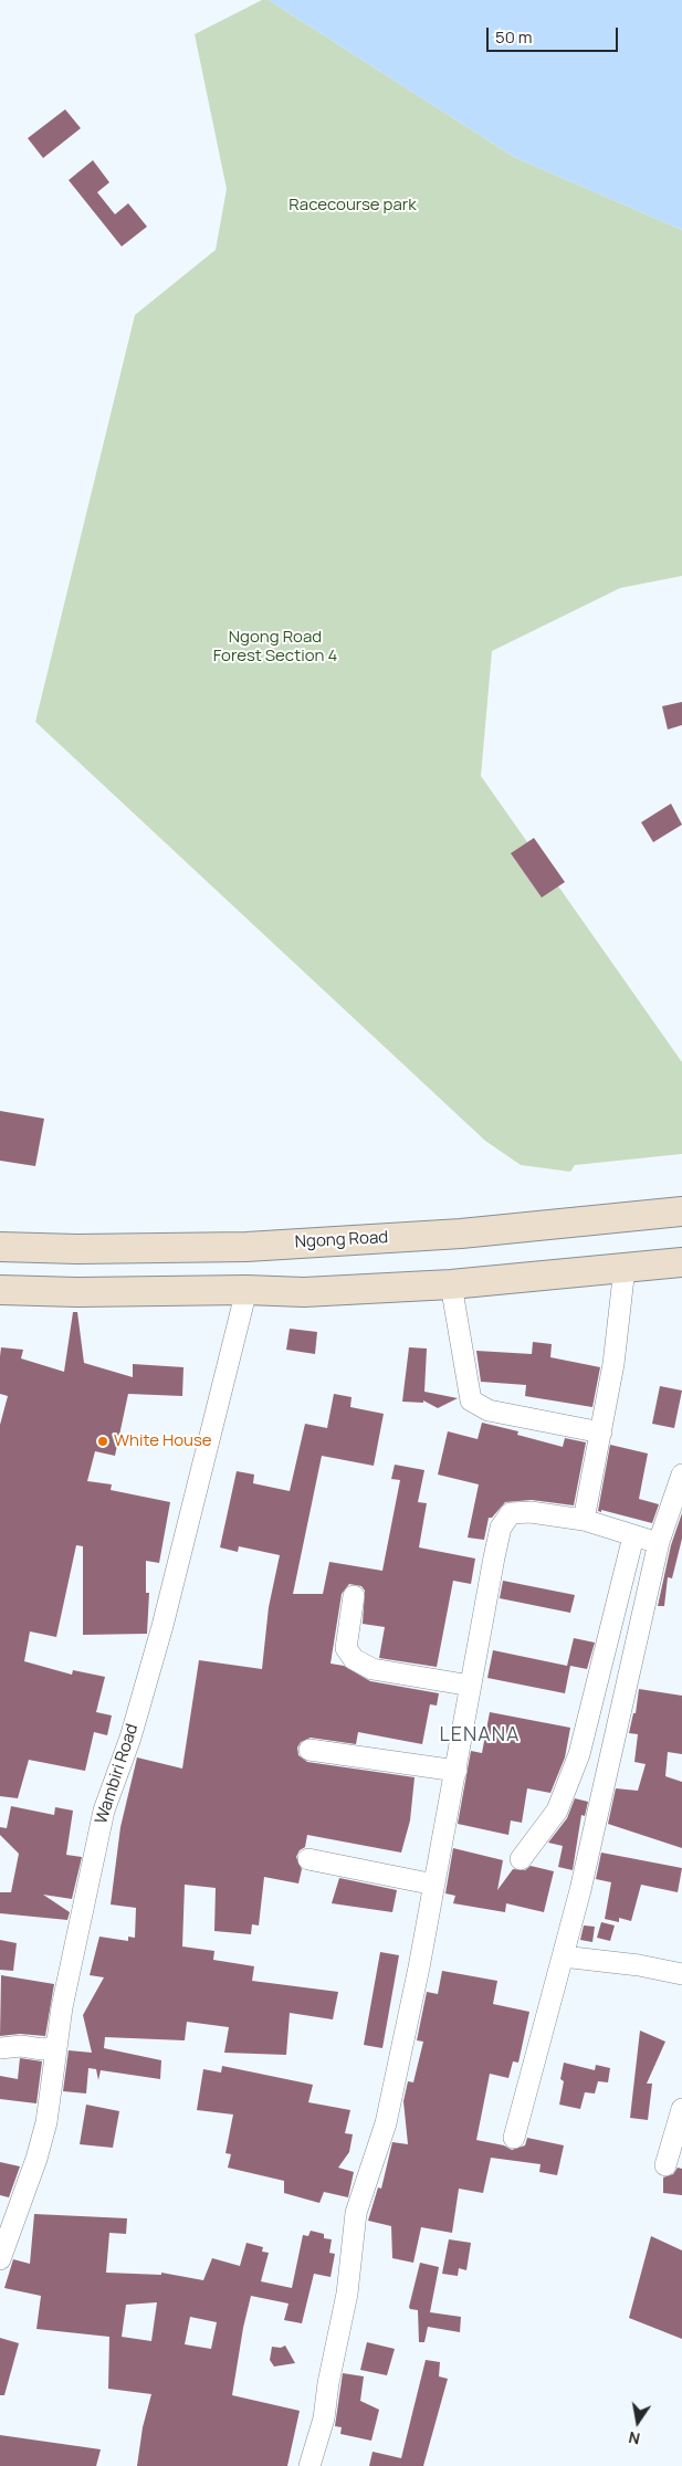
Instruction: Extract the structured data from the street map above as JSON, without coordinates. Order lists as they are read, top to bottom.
{
  "streets": {
    "main road": ["Ngong Road"],
    "street": ["Wambiri Road"]
  },
  "districts": ["LENANA"],
  "parks": ["Racecourse park", "Ngong Road Forest Section 4"],
  "places": ["White House"],
  "scale_bar": "50 m",
  "north": "bottom"
}
